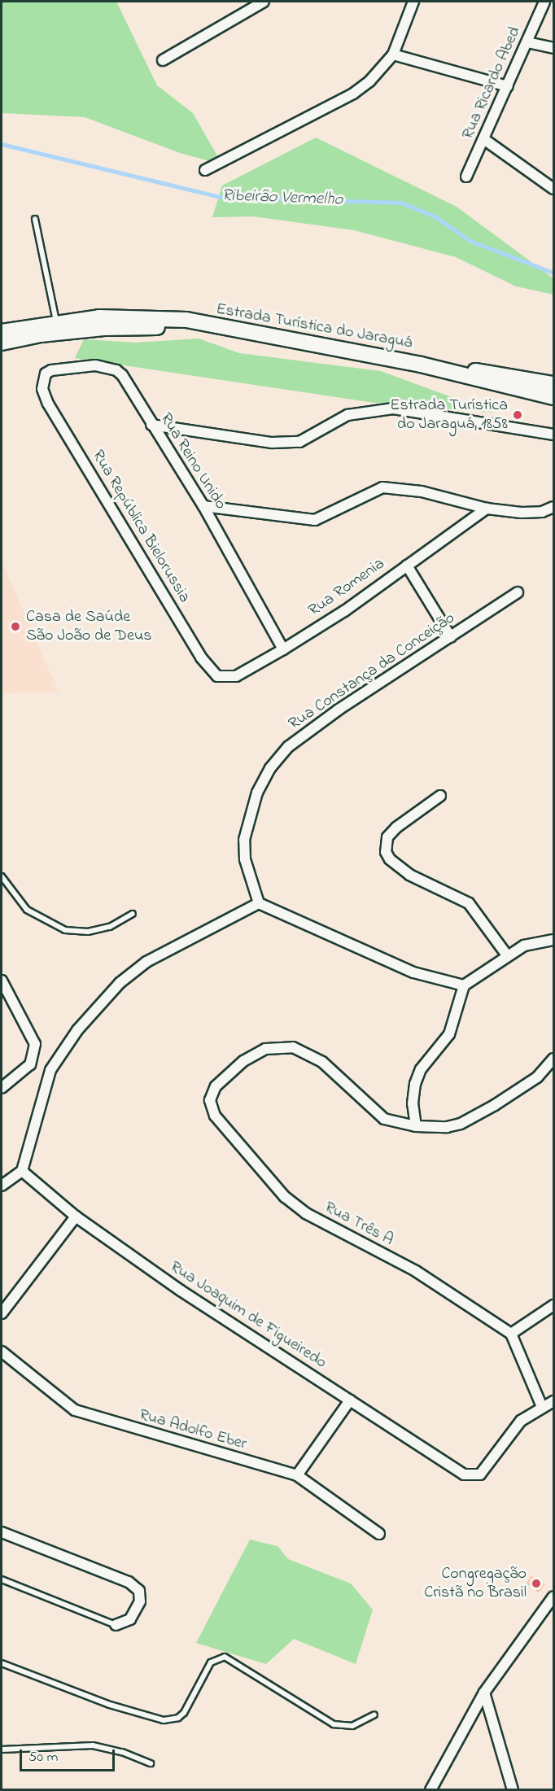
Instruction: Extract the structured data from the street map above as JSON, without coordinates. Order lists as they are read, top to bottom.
{
  "streets": {
    "main road": ["Estrada Turística do Jaraguá"],
    "street": [
      "Rua Ricardo Abed",
      "Rua Reino Unido",
      "Rua República Bielorussia",
      "Rua Romenia",
      "Rua Constança da Conceição",
      "Rua Três A",
      "Rua Joaquim de Figueiredo",
      "Rua Adolfo Eber"
    ]
  },
  "crossings": [
    ["Rua Reino Unido", "Rua República Bielorussia"],
    ["Rua Reino Unido", "Rua Romenia"],
    ["Rua República Bielorussia", "Rua Romenia"]
  ],
  "water": ["Ribeirão Vermelho"],
  "places": ["Estrada Turística do Jaraguá, 1858", "Casa de Saúde São João de Deus", "Congregação Cristã no Brasil"],
  "scale_bar": "50 m"
}
